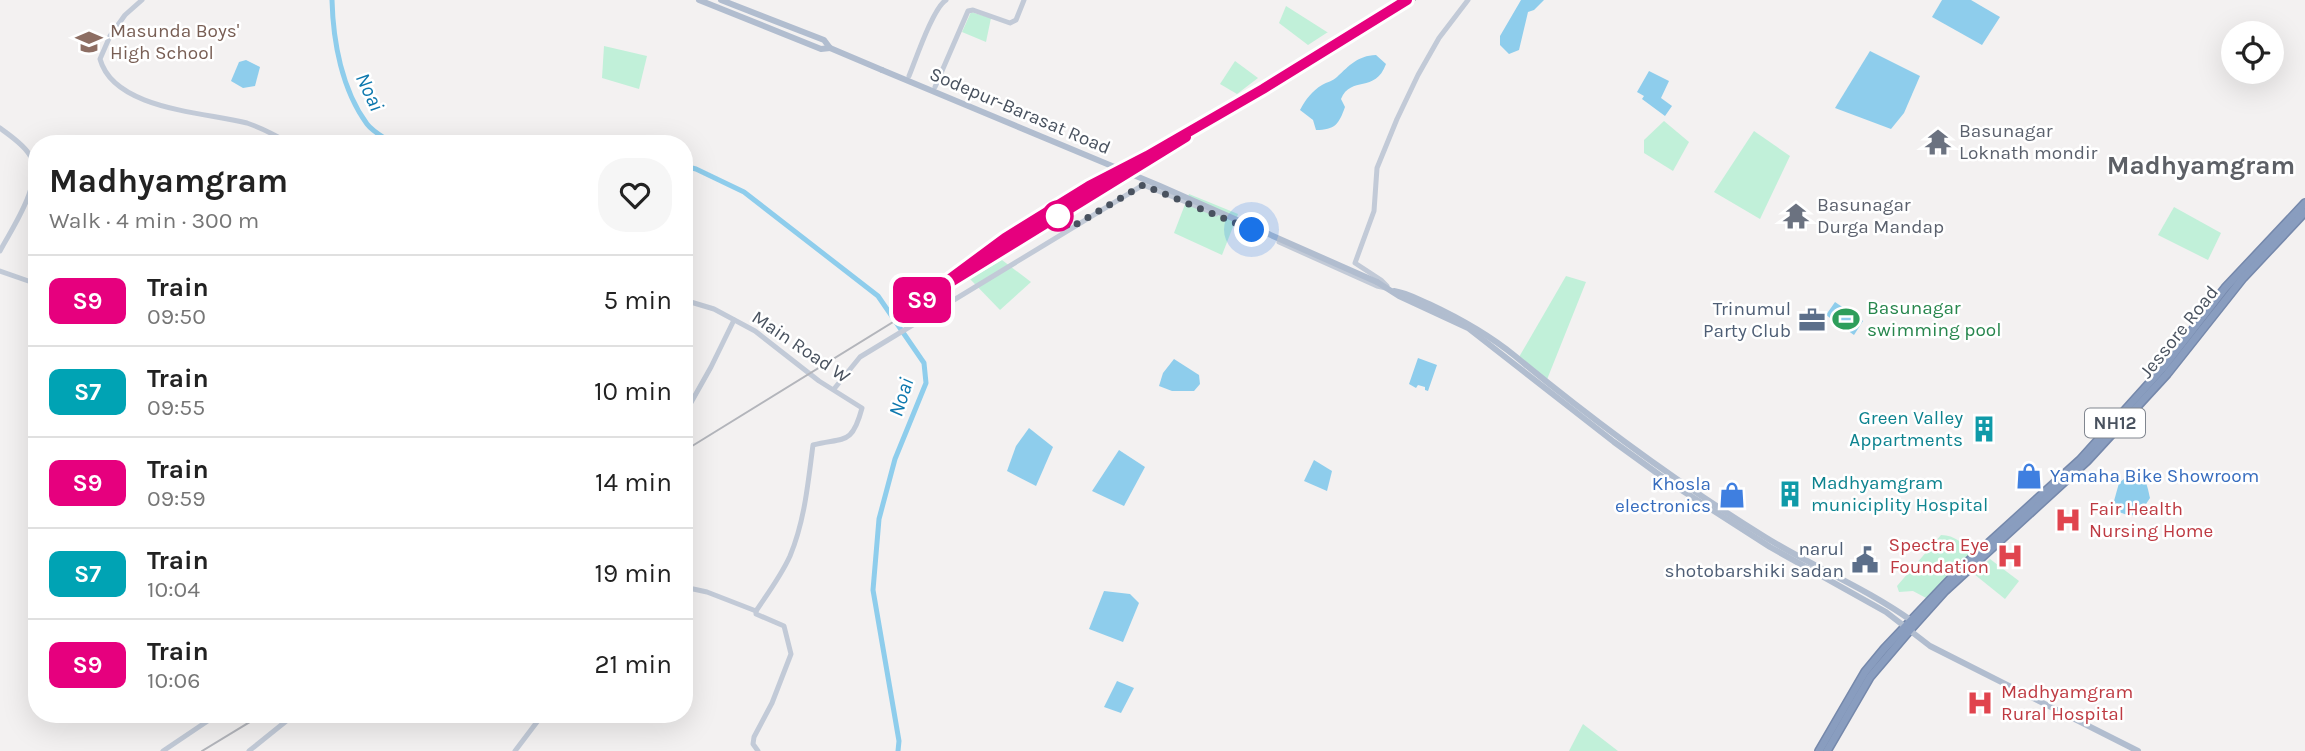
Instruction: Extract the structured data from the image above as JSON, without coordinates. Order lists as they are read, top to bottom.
{
  "streets": {
    "highway": ["Jessore Road", "NH12"],
    "main road": ["Sodepur-Barasat Road"],
    "street": ["Main Road W"]
  },
  "crossings": [
    ["Sodepur-Barasat Road", "Jessore Road"],
    ["Sodepur-Barasat Road", "NH12"],
    ["Jessore Road", "NH12"]
  ],
  "districts": ["Madhyamgram"],
  "water": ["Noai"],
  "places": {
    "school or university": ["Masunda Boys' High School"],
    "temple": ["Basunagar Loknath mondir", "Basunagar Durga Mandap"],
    "sports": ["Basunagar swimming pool"],
    "office": ["Trinumul Party Club"],
    "building": ["Green Valley Appartments", "Madhyamgram municiplity Hospital"],
    "shop": ["Yamaha Bike Showroom", "Khosla electronics"],
    "hospital": ["Fair Health Nursing Home", "Spectra Eye Foundation", "Madhyamgram Rural Hospital"],
    "public building": ["narul shotobarshiki sadan"]
  },
  "page": {
    "on_map": "S9",
    "heading": ["Madhyamgram", "Walk · 4 min · 300 m"],
    "list": [
      {
        "mark": "S9",
        "name": "Train",
        "note": "09:50",
        "value": "5 min"
      },
      {
        "mark": "S7",
        "name": "Train",
        "note": "09:55",
        "value": "10 min"
      },
      {
        "mark": "S9",
        "name": "Train",
        "note": "09:59",
        "value": "14 min"
      },
      {
        "mark": "S7",
        "name": "Train",
        "note": "10:04",
        "value": "19 min"
      },
      {
        "mark": "S9",
        "name": "Train",
        "note": "10:06",
        "value": "21 min"
      }
    ]
  }
}
